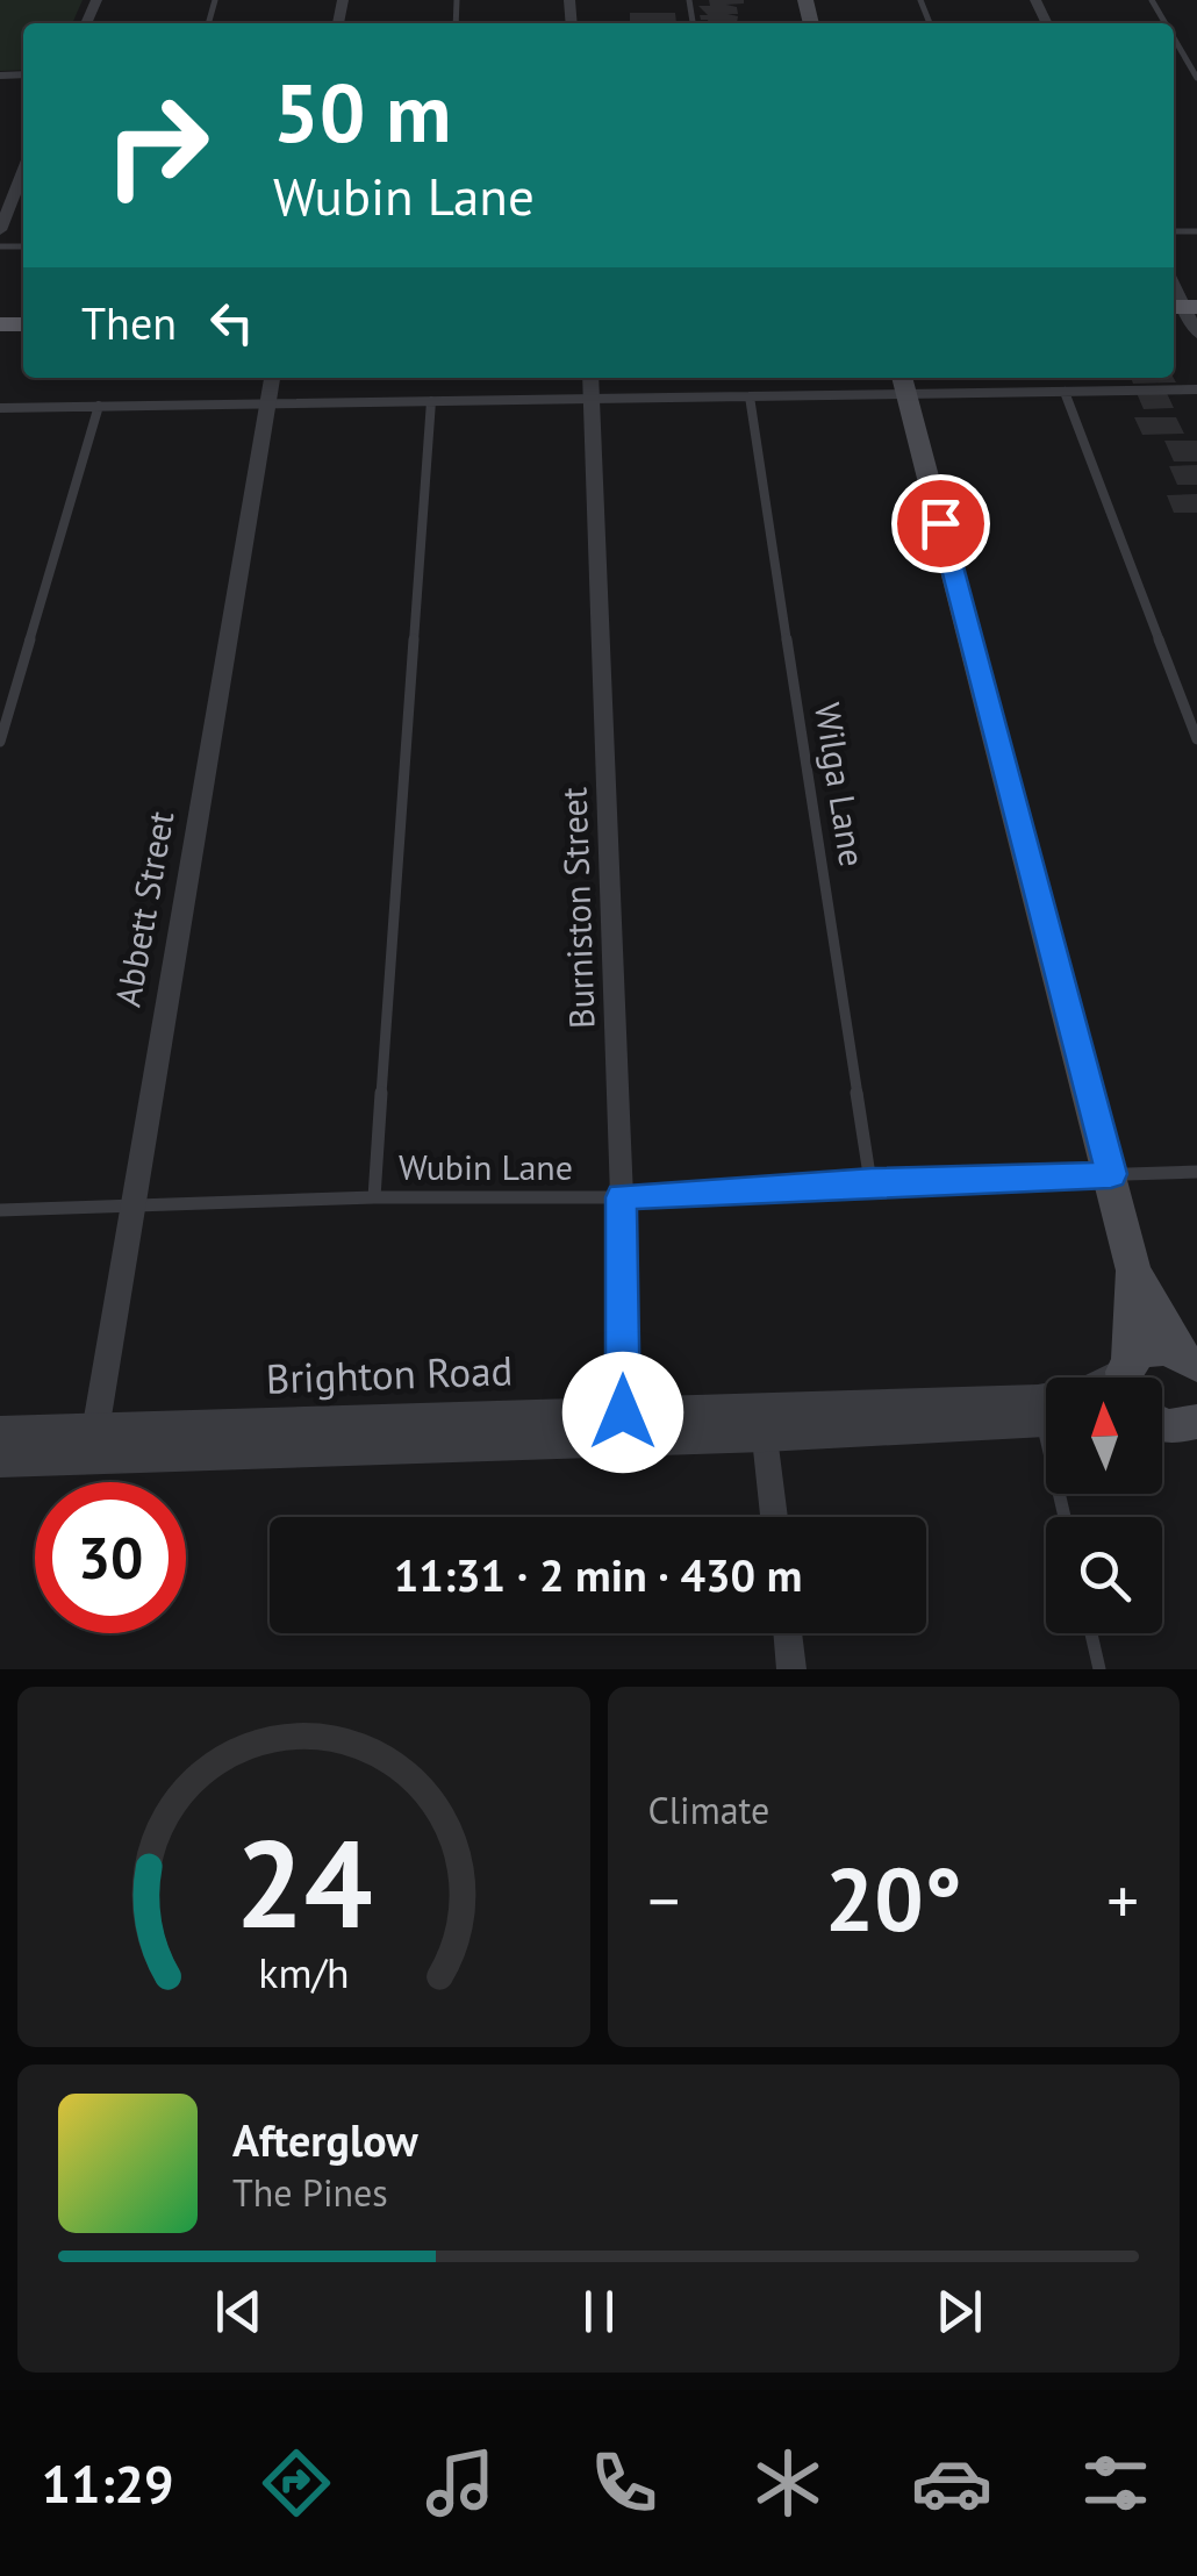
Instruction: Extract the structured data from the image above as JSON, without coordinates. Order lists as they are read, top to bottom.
{
  "streets": {
    "street": ["Burniston Street", "Abbett Street", "Brighton Road"],
    "lane": ["Wilga Lane", "Wubin Lane"]
  },
  "crossings": [
    ["Wilga Lane", "Wubin Lane"],
    ["Burniston Street", "Wubin Lane"],
    ["Burniston Street", "Brighton Road"],
    ["Abbett Street", "Wubin Lane"],
    ["Abbett Street", "Brighton Road"]
  ],
  "north": "top",
  "page": {
    "turn": ["50 m", "Wubin Lane"],
    "then": "Then",
    "limit": "30",
    "trip": "11:31 · 2 min · 430 m",
    "tile": "Climate",
    "heat": ["−", "20°", "+"],
    "song": ["Afterglow", "The Pines"],
    "tabs": "11:29",
    "gauge": ["24", "km/h"]
  }
}
